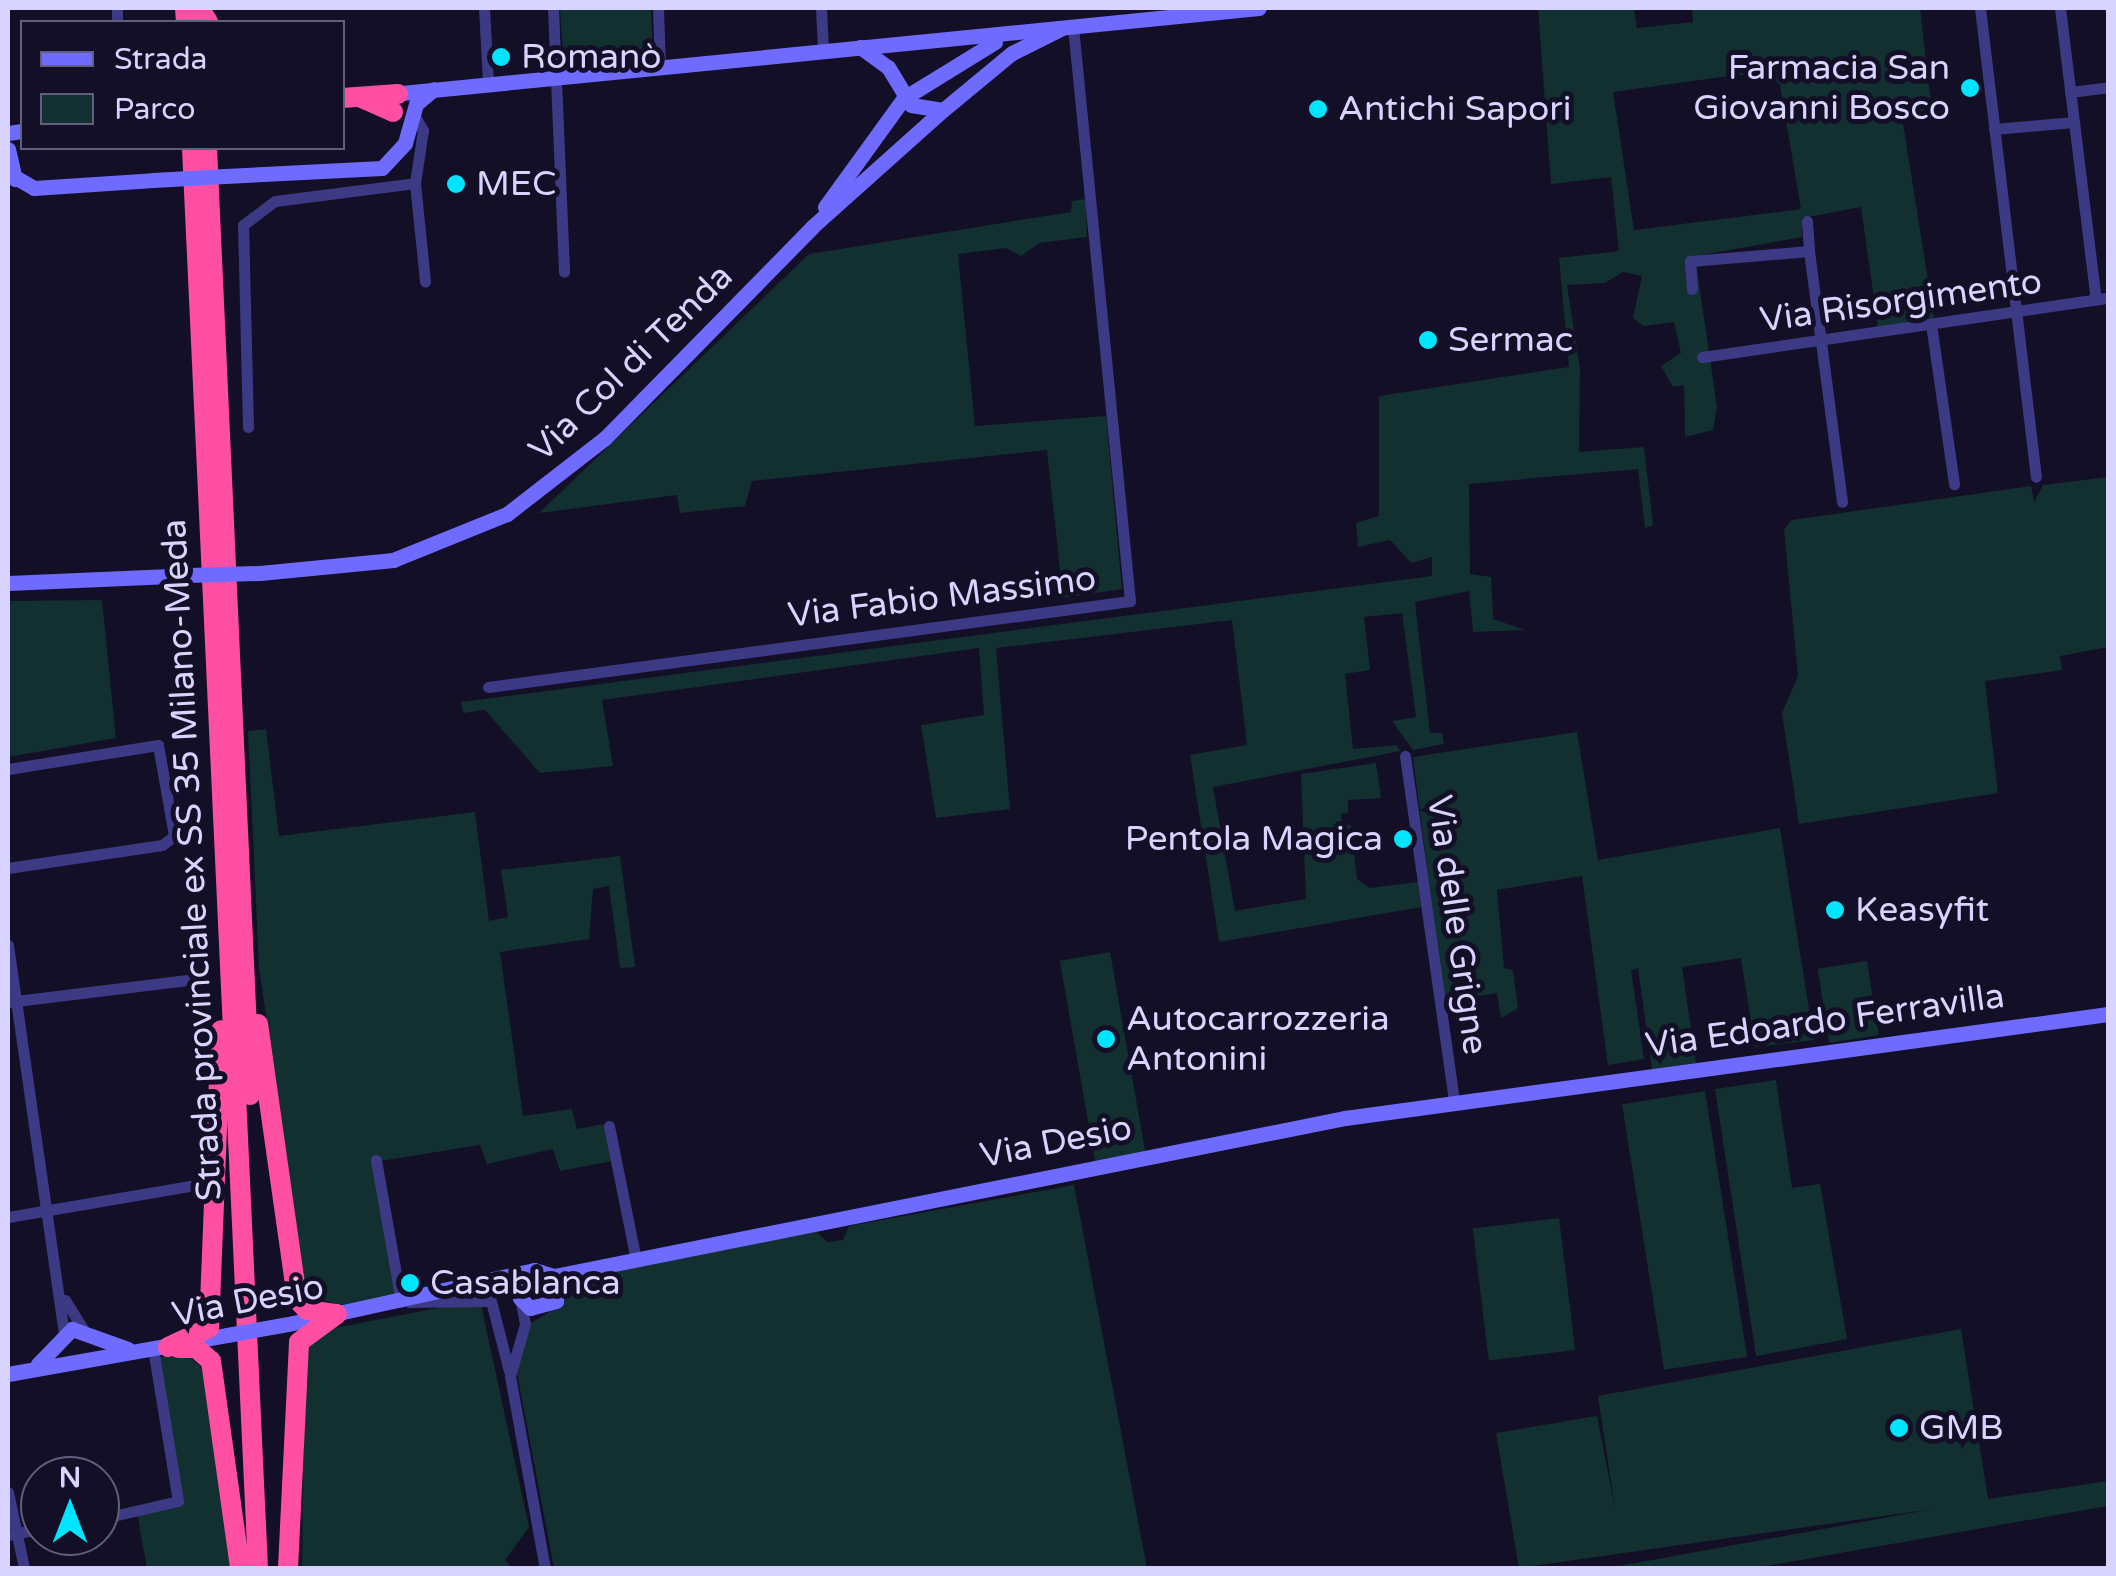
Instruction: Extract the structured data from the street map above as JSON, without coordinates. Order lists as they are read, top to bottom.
{
  "streets": {
    "highway": ["Strada provinciale ex SS 35 Milano-Meda"],
    "main road": ["Via Col di Tenda", "Via Edoardo Ferravilla", "Via Desio"],
    "street": ["Via Risorgimento", "Via Fabio Massimo", "Via delle Grigne"]
  },
  "crossings": [
    ["Via Col di Tenda", "Via Fabio Massimo"],
    ["Via delle Grigne", "Via Desio"],
    ["Via Edoardo Ferravilla", "Via Desio"]
  ],
  "places": [
    "Romanò",
    "Farmacia San Giovanni Bosco",
    "Antichi Sapori",
    "MEC",
    "Sermac",
    "Pentola Magica",
    "Keasyfit",
    "Autocarrozzeria Antonini",
    "Casablanca",
    "GMB"
  ],
  "legend": ["Strada", "Parco"],
  "north": "top"
}
